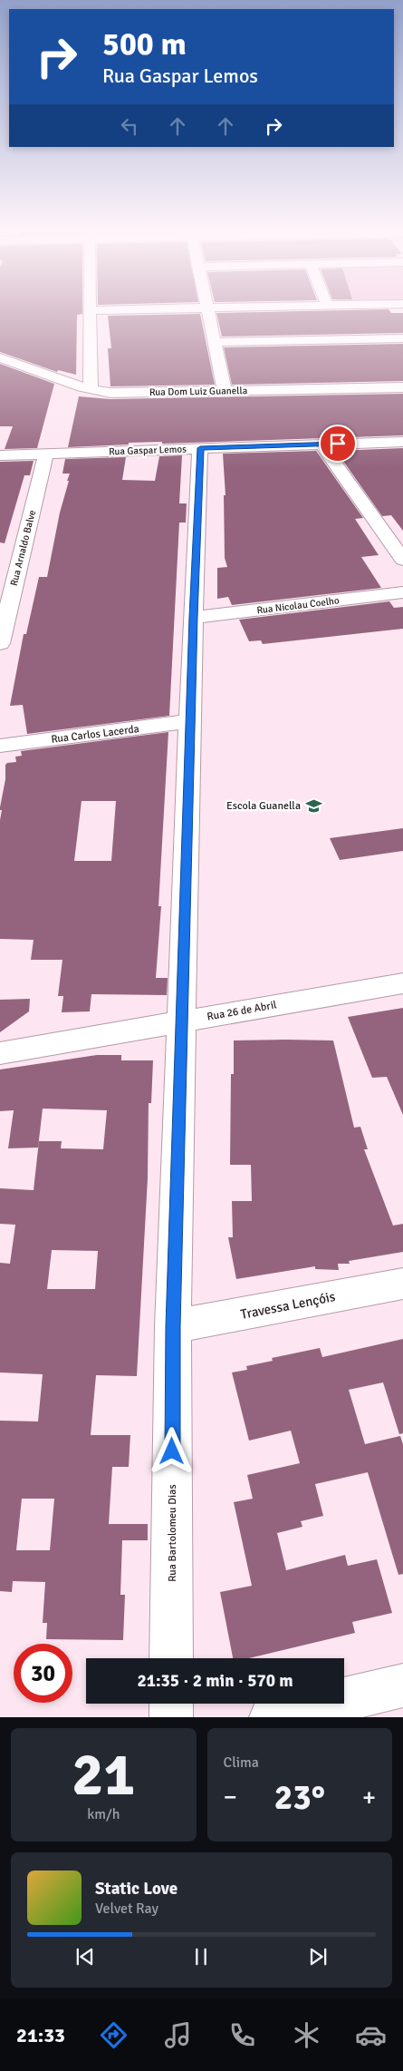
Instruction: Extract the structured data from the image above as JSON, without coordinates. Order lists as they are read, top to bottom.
{
  "streets": {
    "street": [
      "Rua Dom Luiz Guanella",
      "Rua Gaspar Lemos",
      "Rua Arnaldo Balve",
      "Rua Nicolau Coelho",
      "Rua Carlos Lacerda",
      "Rua 26 de Abril",
      "Travessa Lençóis",
      "Rua Bartolomeu Dias"
    ]
  },
  "crossings": [
    ["Rua Gaspar Lemos", "Rua Arnaldo Balve"],
    ["Rua Gaspar Lemos", "Rua Bartolomeu Dias"],
    ["Rua Nicolau Coelho", "Rua Bartolomeu Dias"],
    ["Rua Carlos Lacerda", "Rua Bartolomeu Dias"],
    ["Rua 26 de Abril", "Rua Bartolomeu Dias"],
    ["Travessa Lençóis", "Rua Bartolomeu Dias"]
  ],
  "places": {
    "school or university": ["Escola Guanella"]
  },
  "page": {
    "turn": ["500 m", "Rua Gaspar Lemos"],
    "limit": "30",
    "trip": "21:35 · 2 min · 570 m",
    "tile": [
      ["21", "km/h"],
      "Clima"
    ],
    "heat": ["−", "23°", "+"],
    "song": ["Static Love", "Velvet Ray"],
    "tabs": "21:33"
  }
}
